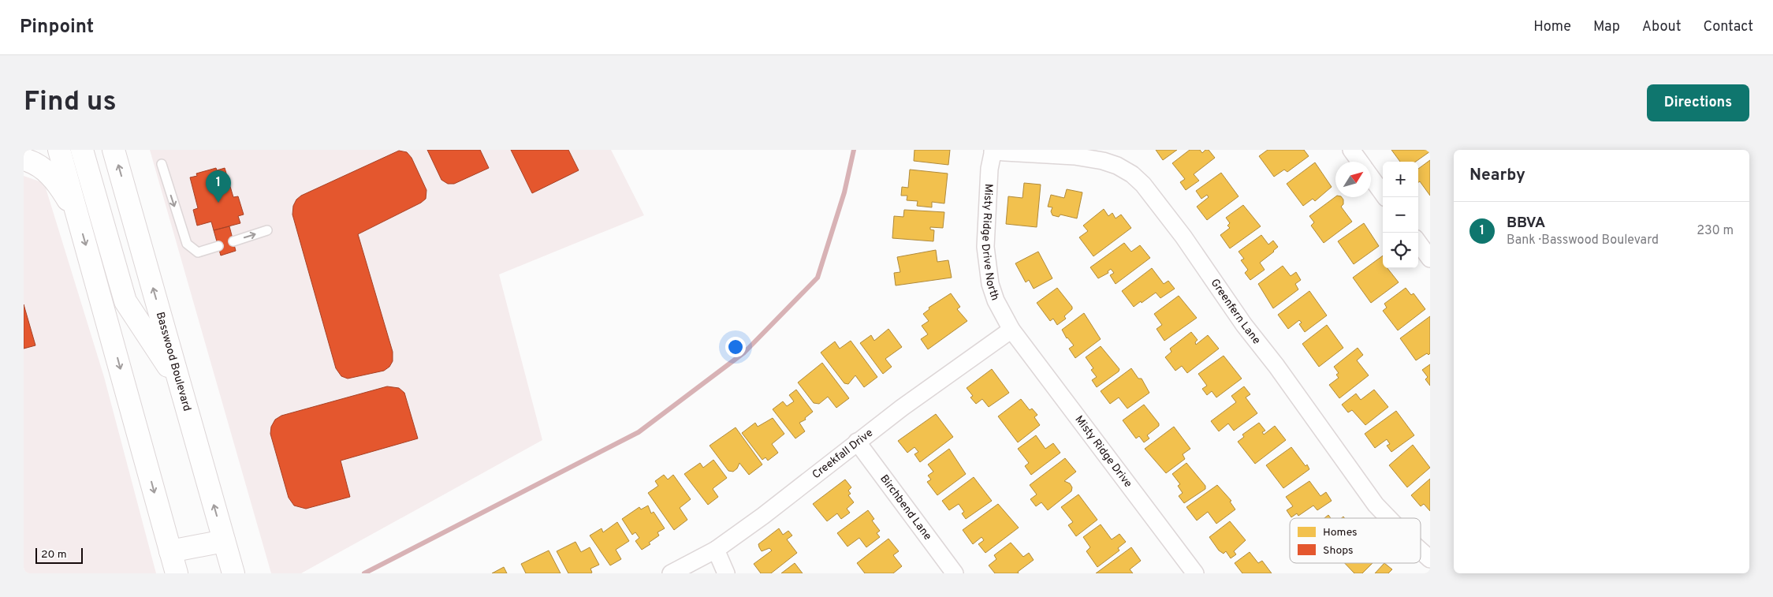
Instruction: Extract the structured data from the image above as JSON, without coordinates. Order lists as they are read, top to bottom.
{
  "streets": {
    "main road": ["Basswood Boulevard"],
    "street": [
      "Misty Ridge Drive North",
      "Greenfern Lane",
      "Misty Ridge Drive",
      "Creekfall Drive",
      "Birchbend Lane"
    ]
  },
  "crossings": [
    ["Misty Ridge Drive North", "Greenfern Lane"],
    ["Misty Ridge Drive North", "Misty Ridge Drive"],
    ["Misty Ridge Drive North", "Creekfall Drive"],
    ["Misty Ridge Drive", "Creekfall Drive"],
    ["Creekfall Drive", "Birchbend Lane"]
  ],
  "legend": ["Homes", "Shops"],
  "scale_bar": "20 m",
  "north": "top right",
  "page": {
    "header": "Pinpoint",
    "nav": [
      "Home",
      "Map",
      "About",
      "Contact"
    ],
    "buttons": "Directions",
    "title": "Find us",
    "heading": "Nearby",
    "map_buttons": ["+", "−"],
    "pins": "1",
    "list": [
      {
        "mark": "1",
        "name": "BBVA",
        "note": "Bank · Basswood Boulevard",
        "value": "230 m"
      }
    ],
    "scale": "20 m"
  }
}
